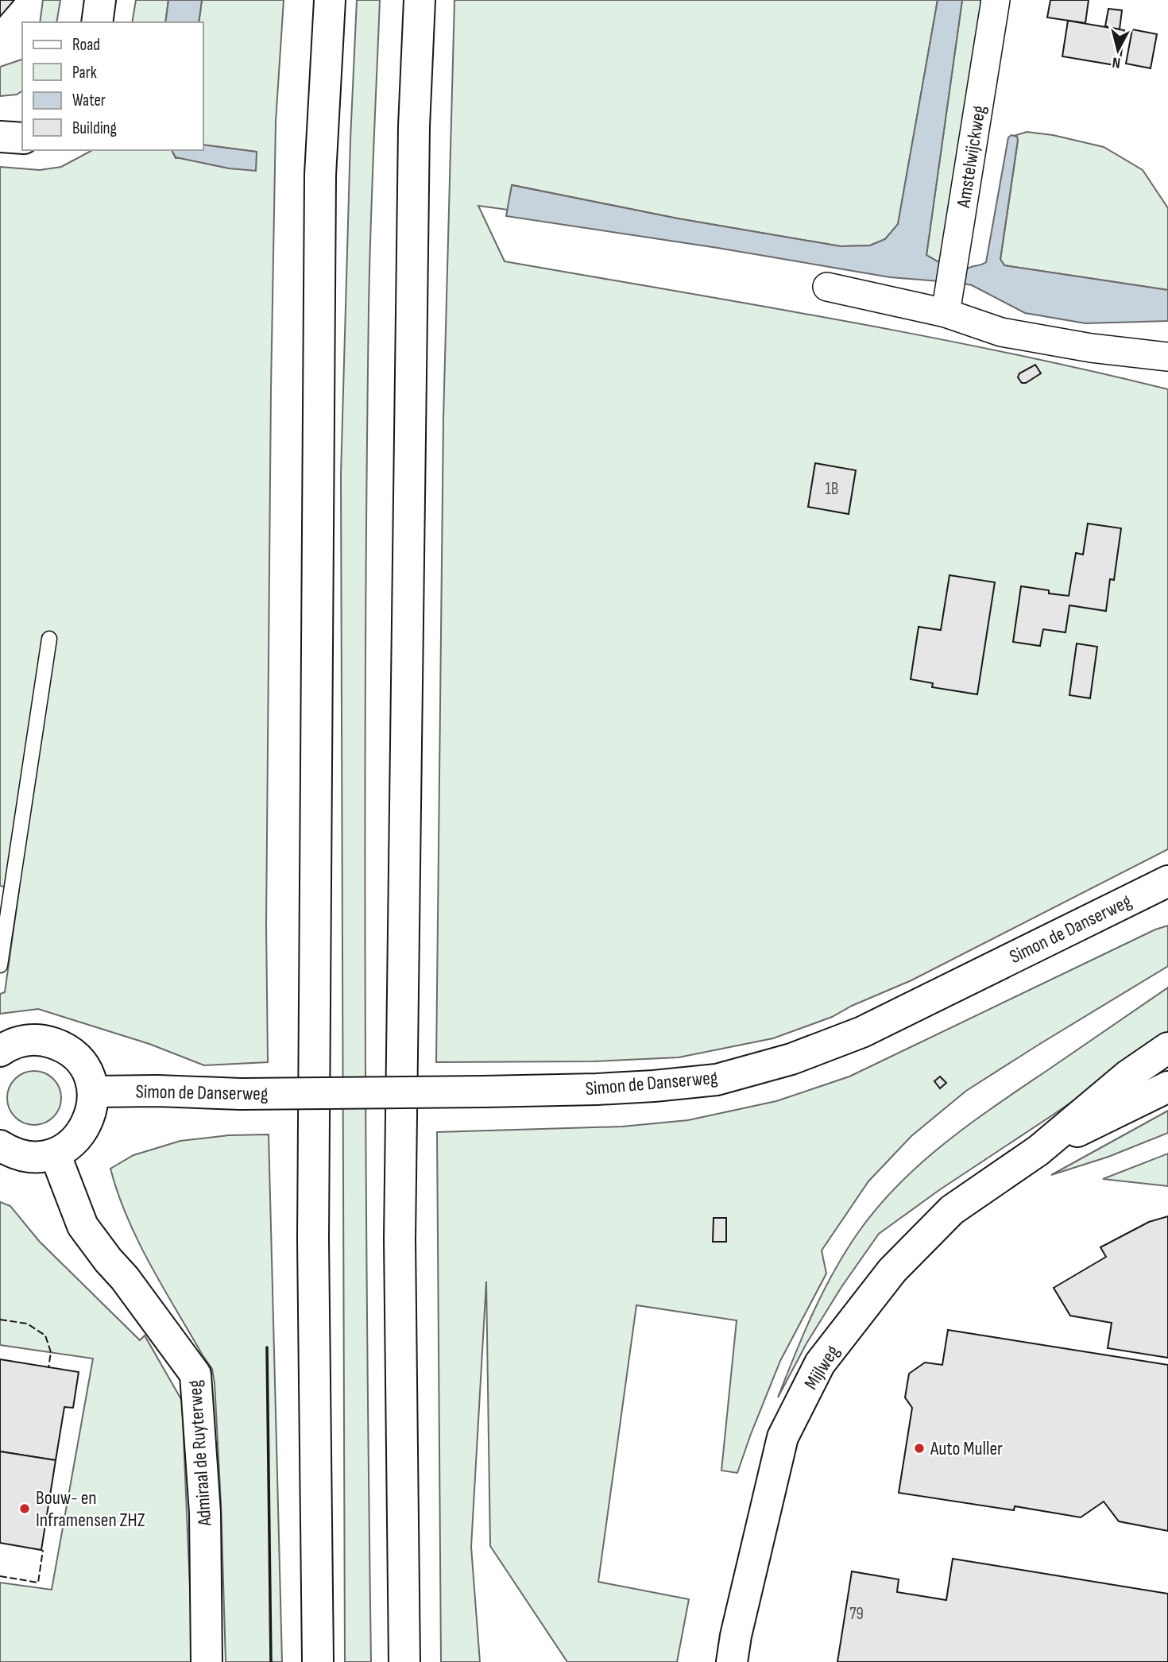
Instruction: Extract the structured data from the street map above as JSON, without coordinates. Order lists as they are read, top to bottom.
{
  "streets": {
    "main road": ["Simon de Danserweg", "Mijlweg", "Admiraal de Ruyterweg"],
    "street": ["Amstelwijckweg"]
  },
  "places": ["Auto Muller", "Bouw- en Inframensen ZHZ"],
  "house_numbers": ["1B", "79"],
  "legend": [
    "Road",
    "Park",
    "Water",
    "Building"
  ],
  "north": "bottom"
}
